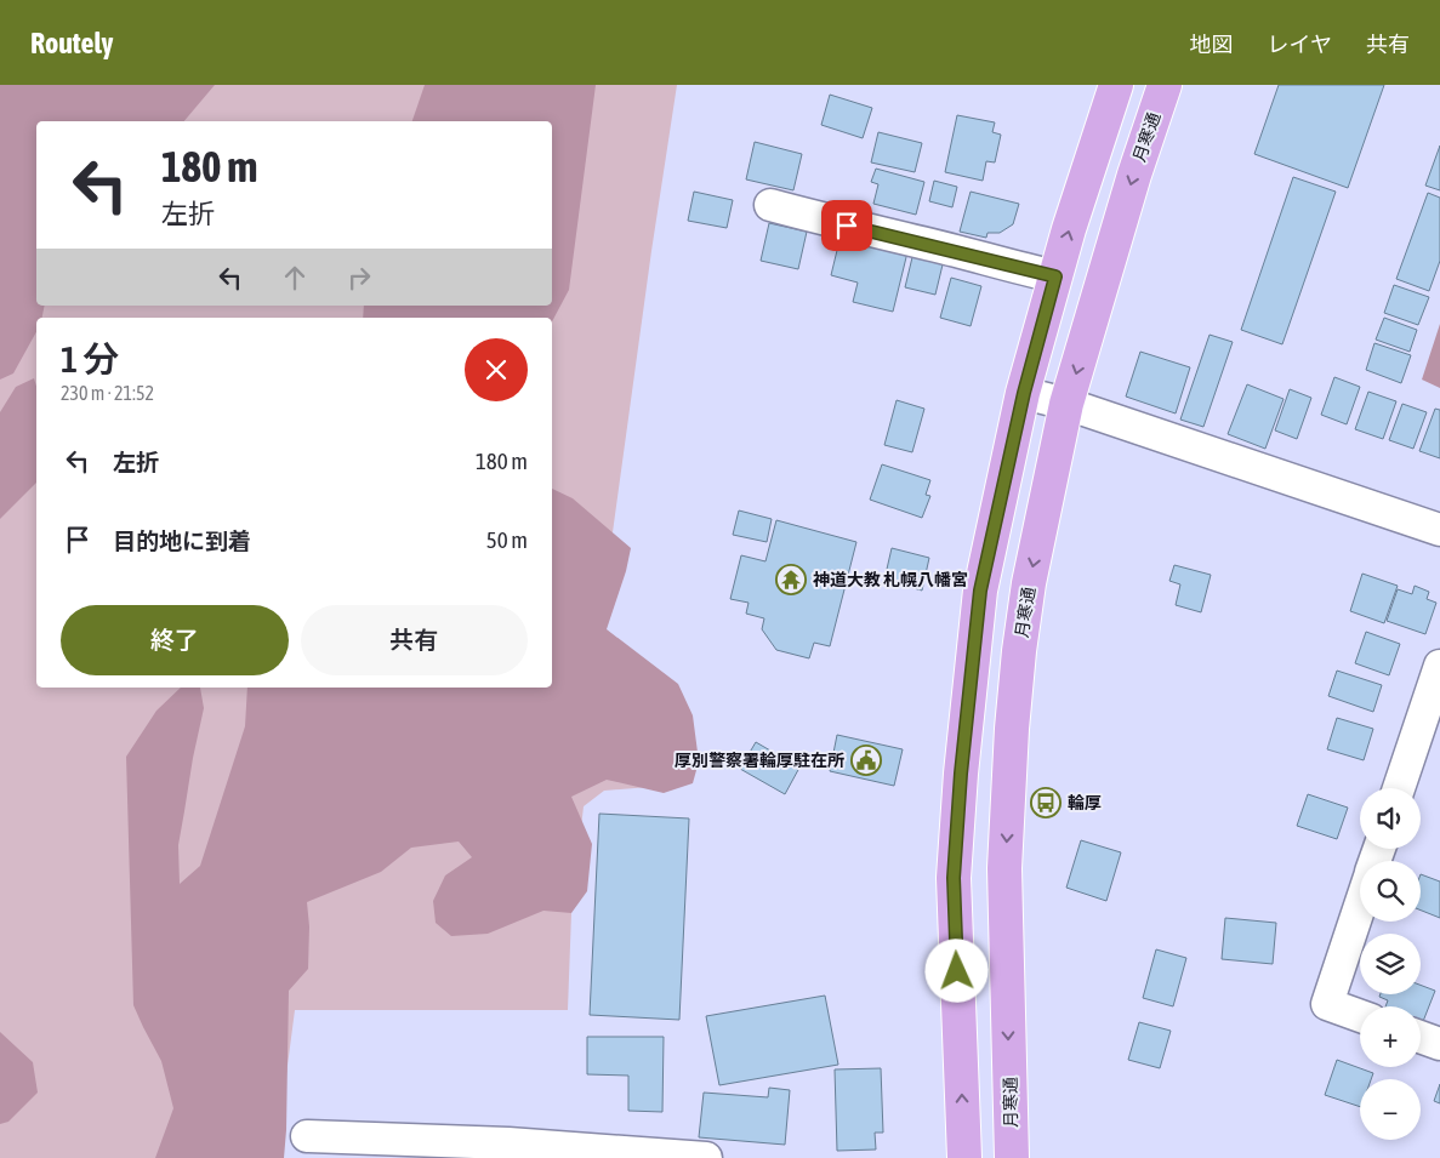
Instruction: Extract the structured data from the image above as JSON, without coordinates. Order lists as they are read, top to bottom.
{
  "streets": {
    "highway": ["月寒通"]
  },
  "places": {
    "temple": ["神道大教 札幌八幡宮"],
    "public building": ["厚別警察署輪厚駐在所"],
    "bus stop": ["輪厚"]
  },
  "page": {
    "header": "Routely",
    "nav": ["地図", "レイヤ", "共有"],
    "turn": ["180 m", "左折"],
    "heading": ["1 分", "230 m · 21:52"],
    "list": [
      {
        "name": "左折",
        "value": "180 m"
      },
      {
        "name": "目的地に到着",
        "value": "50 m"
      }
    ],
    "buttons": ["終了", "共有"],
    "map_buttons": ["+", "−"]
  }
}
